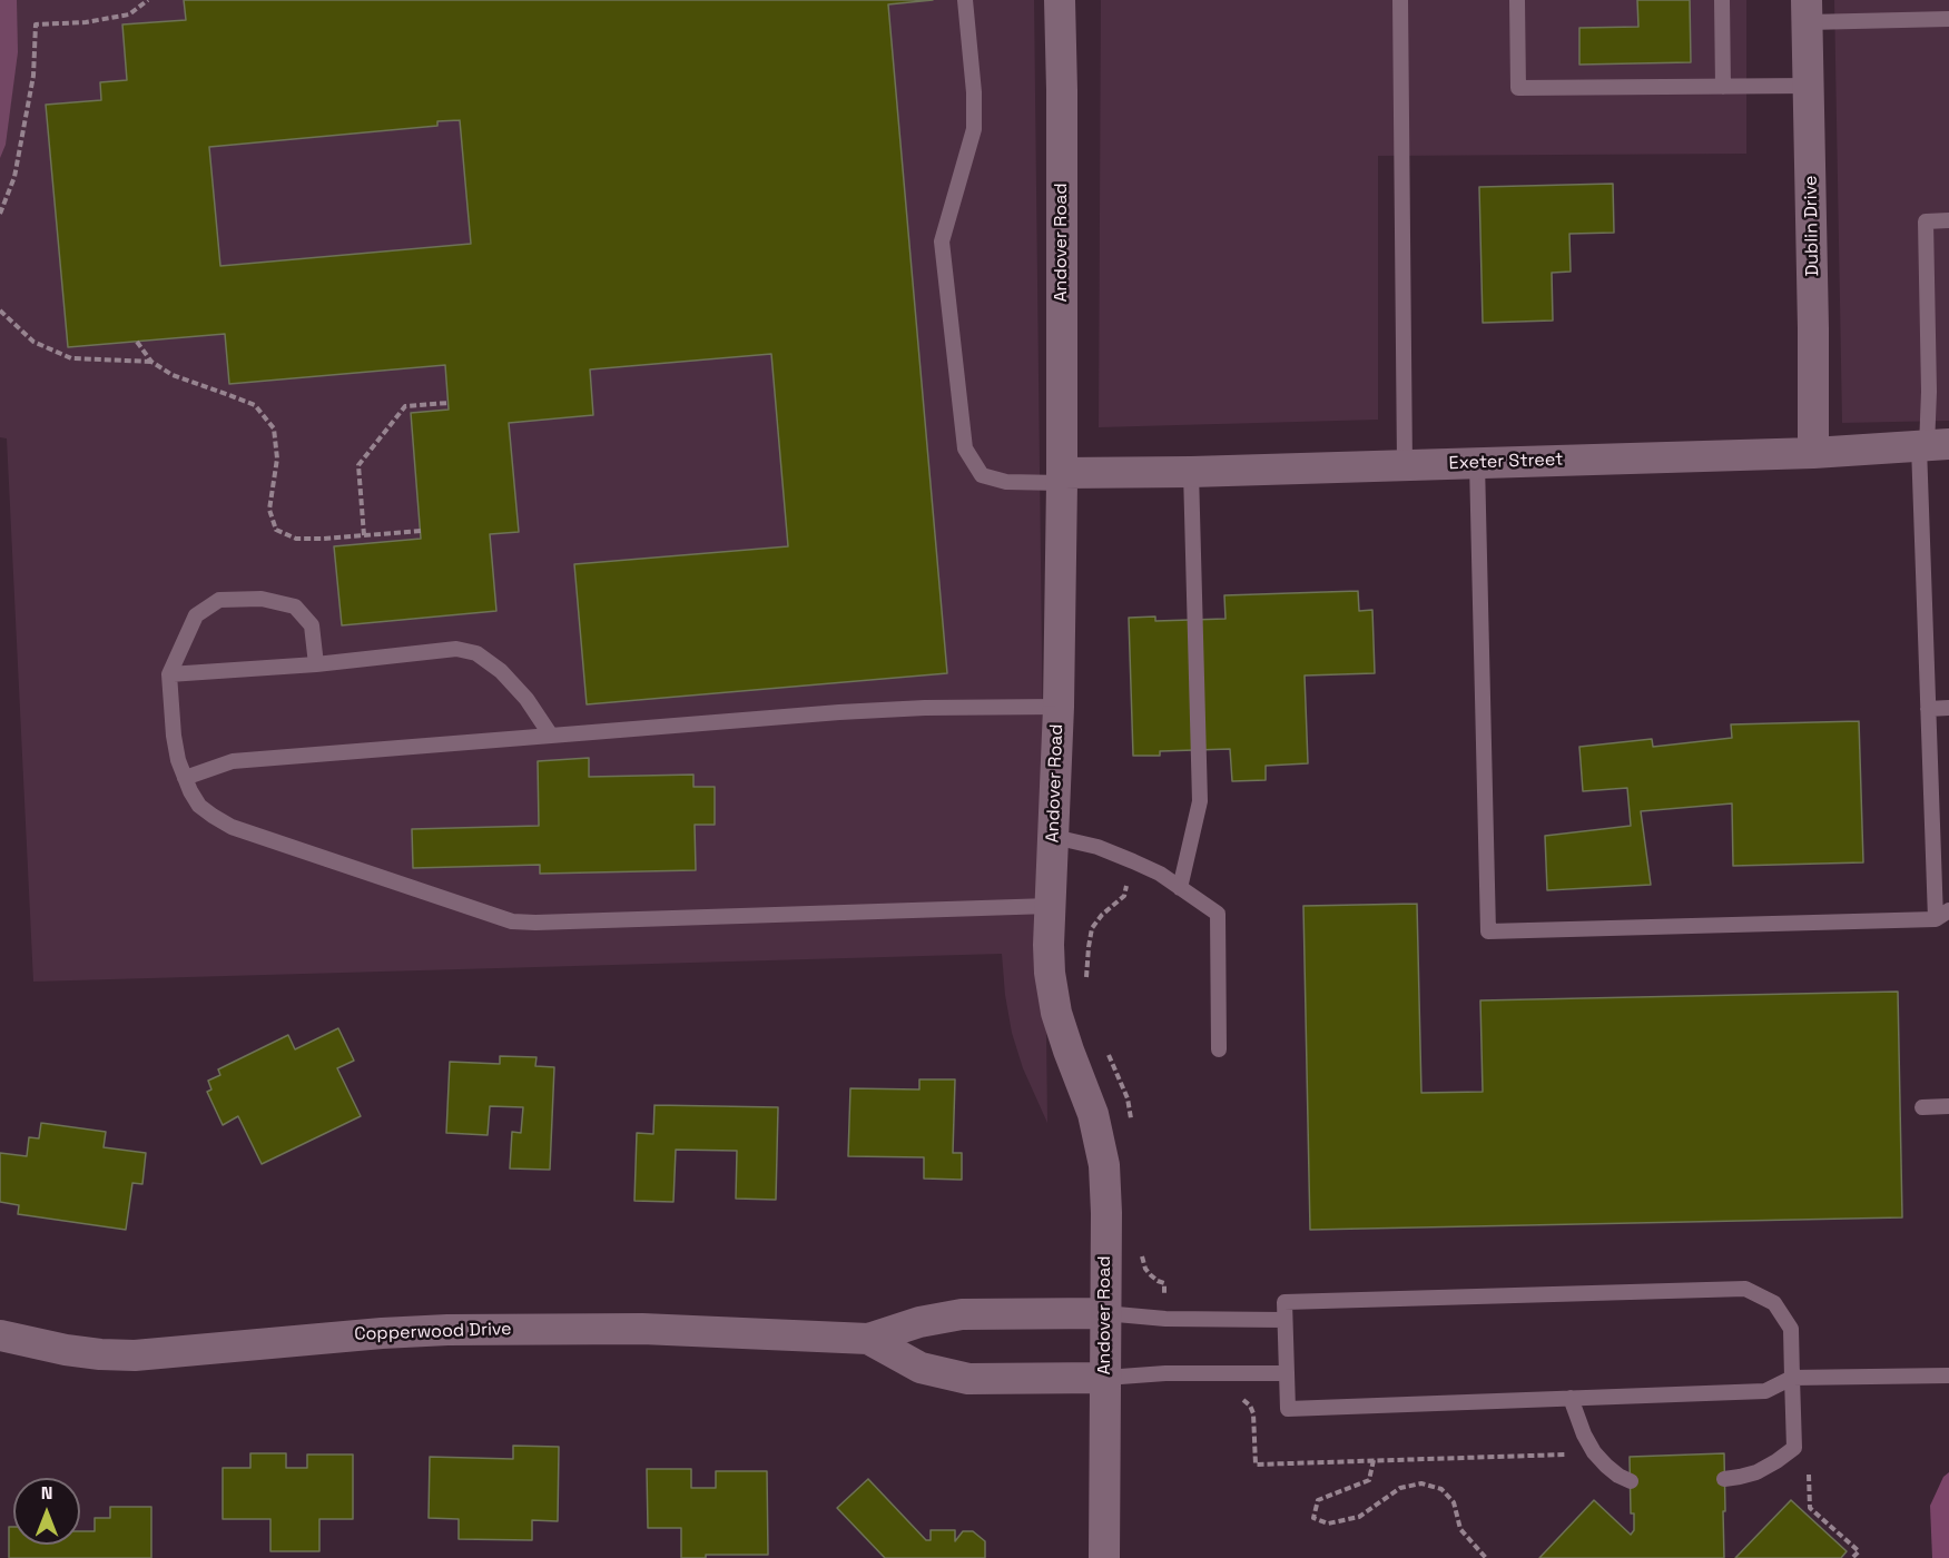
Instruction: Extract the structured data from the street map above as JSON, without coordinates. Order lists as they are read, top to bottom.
{
  "streets": {
    "street": [
      "Dublin Drive",
      "Andover Road",
      "Exeter Street",
      "Copperwood Drive"
    ]
  },
  "crossings": [
    ["Dublin Drive", "Exeter Street"],
    ["Andover Road", "Exeter Street"],
    ["Andover Road", "Copperwood Drive"]
  ],
  "north": "top"
}
